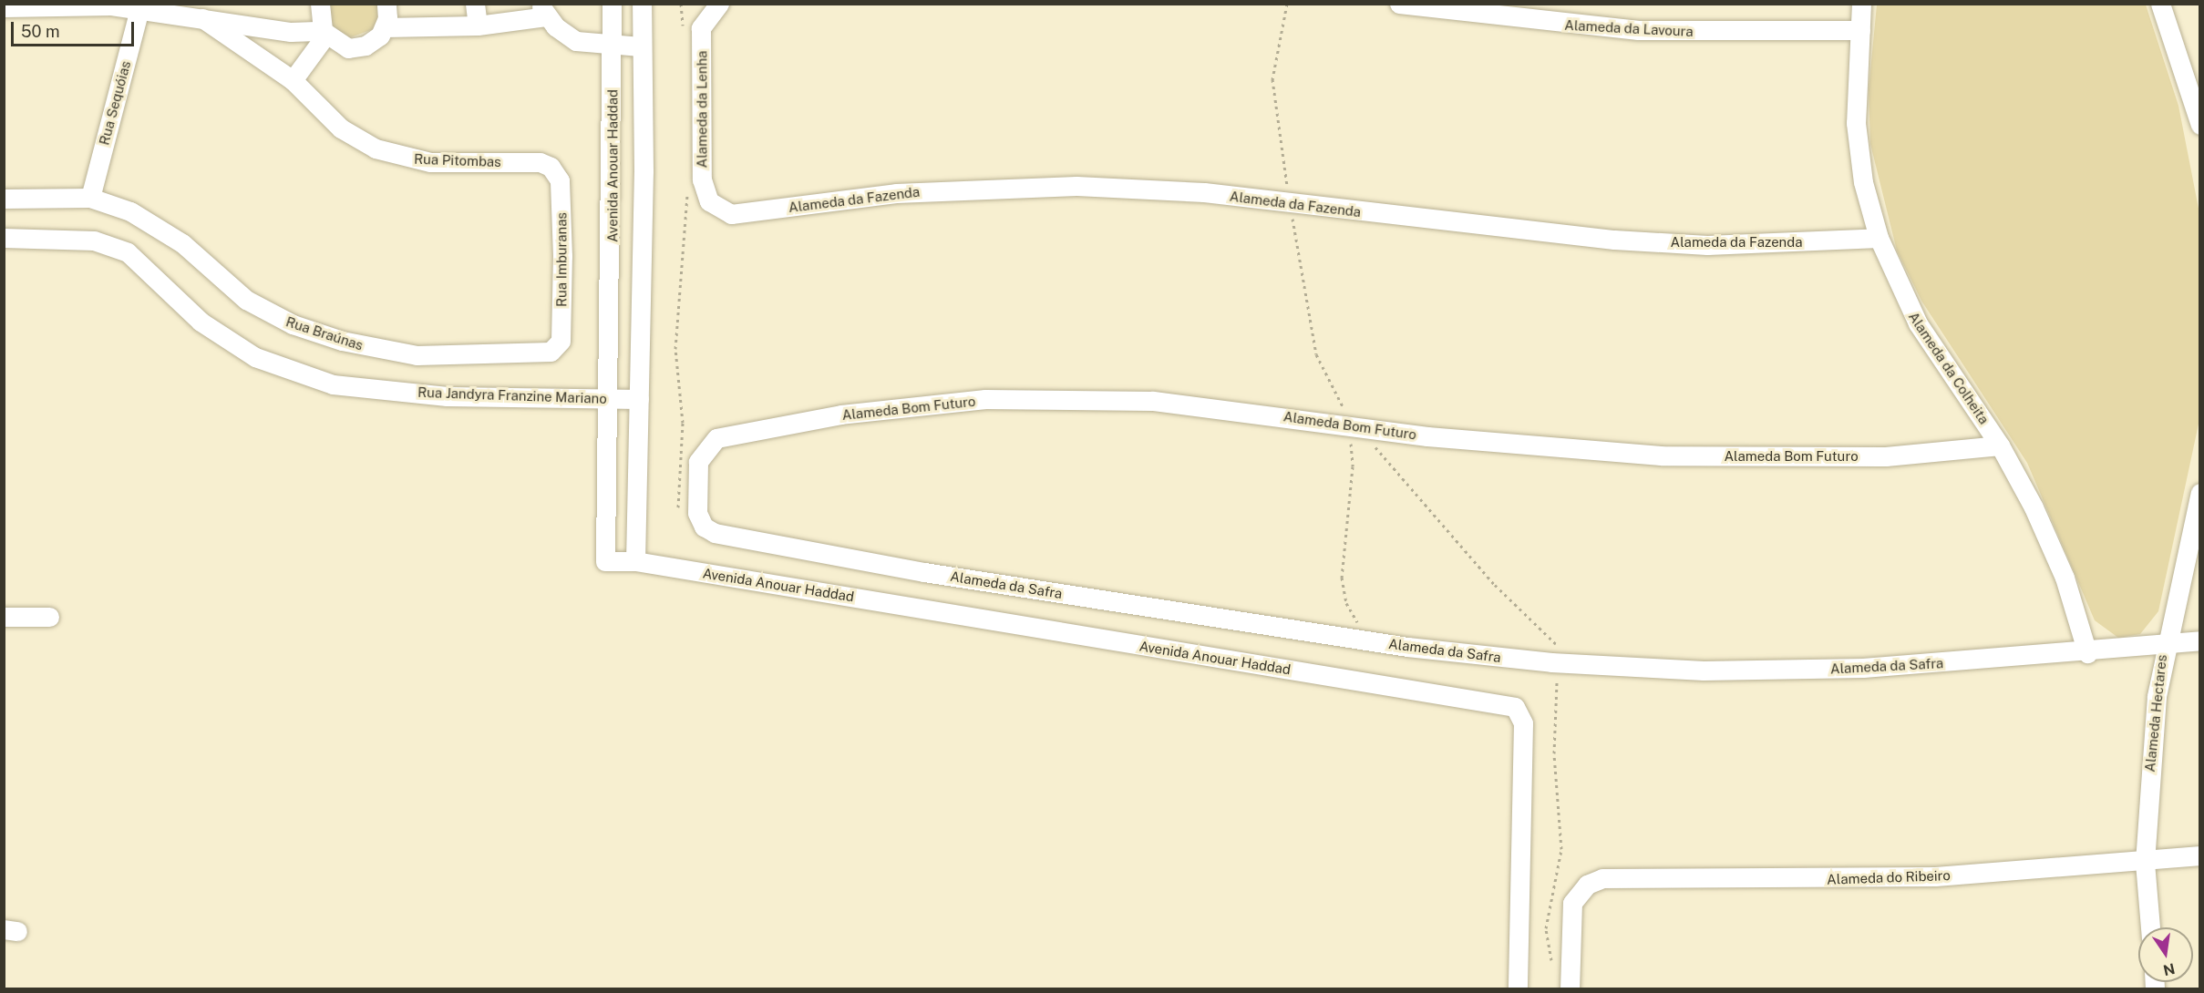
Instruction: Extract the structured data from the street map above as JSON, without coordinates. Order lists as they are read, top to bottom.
{
  "streets": {
    "street": [
      "Alameda da Lavoura",
      "Rua Sequóias",
      "Alameda da Lenha",
      "Rua Pitombas",
      "Avenida Anouar Haddad",
      "Alameda da Fazenda",
      "Rua Imburanas",
      "Rua Braúnas",
      "Alameda da Colheita",
      "Rua Jandyra Franzine Mariano",
      "Alameda Bom Futuro",
      "Alameda da Safra",
      "Alameda Hectares",
      "Alameda do Ribeiro"
    ]
  },
  "crossings": [
    ["Alameda da Lavoura", "Alameda da Colheita"],
    ["Rua Sequóias", "Rua Braúnas"],
    ["Alameda da Lenha", "Alameda da Fazenda"],
    ["Rua Pitombas", "Rua Imburanas"],
    ["Avenida Anouar Haddad", "Rua Jandyra Franzine Mariano"],
    ["Alameda da Fazenda", "Alameda da Colheita"],
    ["Rua Imburanas", "Rua Braúnas"],
    ["Alameda da Colheita", "Alameda Bom Futuro"],
    ["Alameda da Colheita", "Alameda da Safra"],
    ["Alameda Bom Futuro", "Alameda da Safra"],
    ["Alameda da Safra", "Alameda Hectares"],
    ["Alameda Hectares", "Alameda do Ribeiro"]
  ],
  "scale_bar": "50 m",
  "north": "bottom"
}
